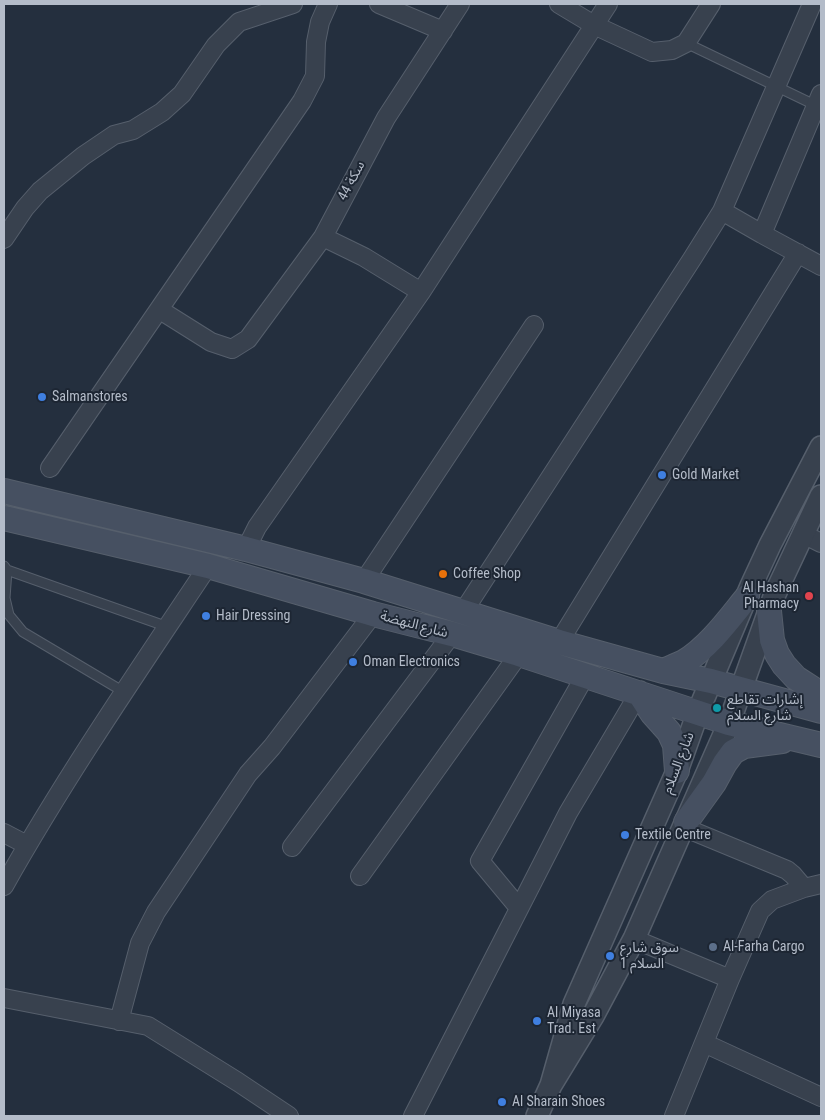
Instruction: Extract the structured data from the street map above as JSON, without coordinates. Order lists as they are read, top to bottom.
{
  "streets": {
    "main road": ["شارع النهضة"],
    "street": ["سكة 44", "شارع السلام"]
  },
  "crossings": [
    ["شارع النهضة", "شارع السلام"]
  ],
  "places": [
    "Salmanstores",
    "Gold Market",
    "Coffee Shop",
    "Al Hashan Pharmacy",
    "Hair Dressing",
    "Oman Electronics",
    "إشارات تقاطع شارع السلام",
    "Textile Centre",
    "Al-Farha Cargo",
    "سوق شارع السلام 1",
    "Al Miyasa Trad. Est",
    "Al Sharain Shoes"
  ]
}
